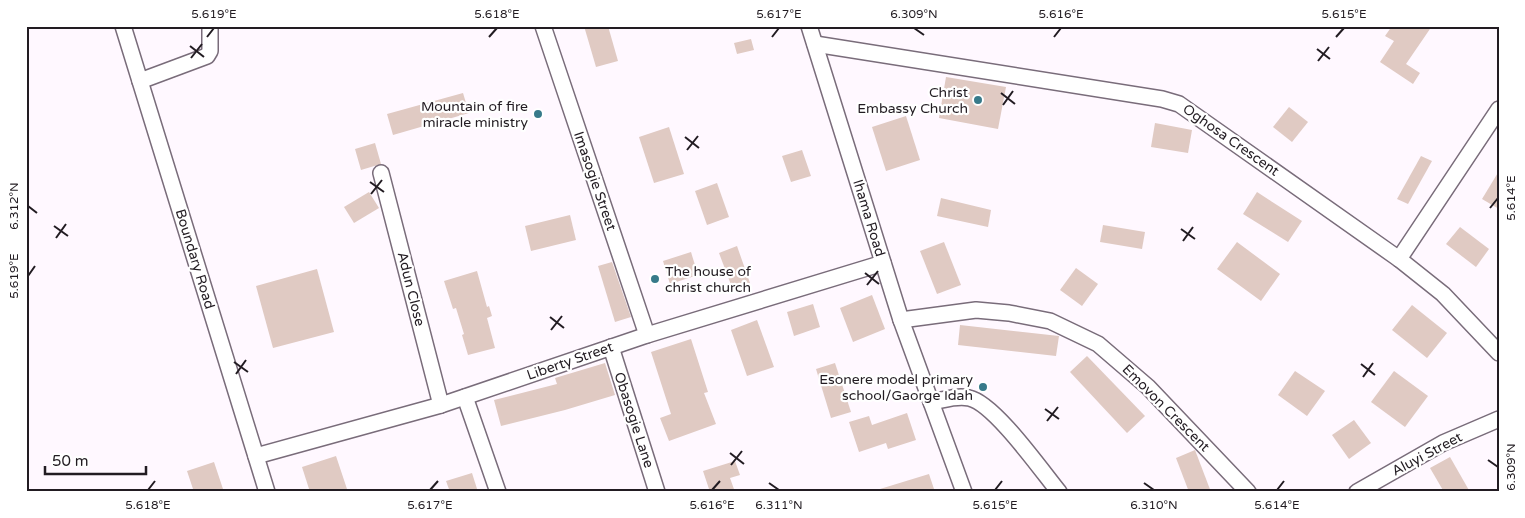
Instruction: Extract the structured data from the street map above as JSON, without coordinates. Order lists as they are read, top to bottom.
{
  "streets": {
    "street": [
      "Oghosa Crescent",
      "Imasogie Street",
      "Ihama Road",
      "Boundary Road",
      "Adun Close",
      "Liberty Street",
      "Emovon Crescent",
      "Obasogie Lane",
      "Aluyi Street"
    ]
  },
  "crossings": [
    ["Oghosa Crescent", "Ihama Road"],
    ["Imasogie Street", "Liberty Street"],
    ["Ihama Road", "Liberty Street"],
    ["Ihama Road", "Emovon Crescent"],
    ["Boundary Road", "Liberty Street"],
    ["Adun Close", "Liberty Street"],
    ["Liberty Street", "Obasogie Lane"]
  ],
  "places": [
    "Christ Embassy Church",
    "Mountain of fire miracle ministry",
    "The house of christ church",
    "Esonere model primary school/Gaorge Idah"
  ],
  "scale_bar": "50 m",
  "coordinates": [
    "5.619°E",
    "5.618°E",
    "5.617°E",
    "6.309°N",
    "5.616°E",
    "5.615°E",
    "5.614°E",
    "6.312°N",
    "6.311°N",
    "6.310°N"
  ]
}
